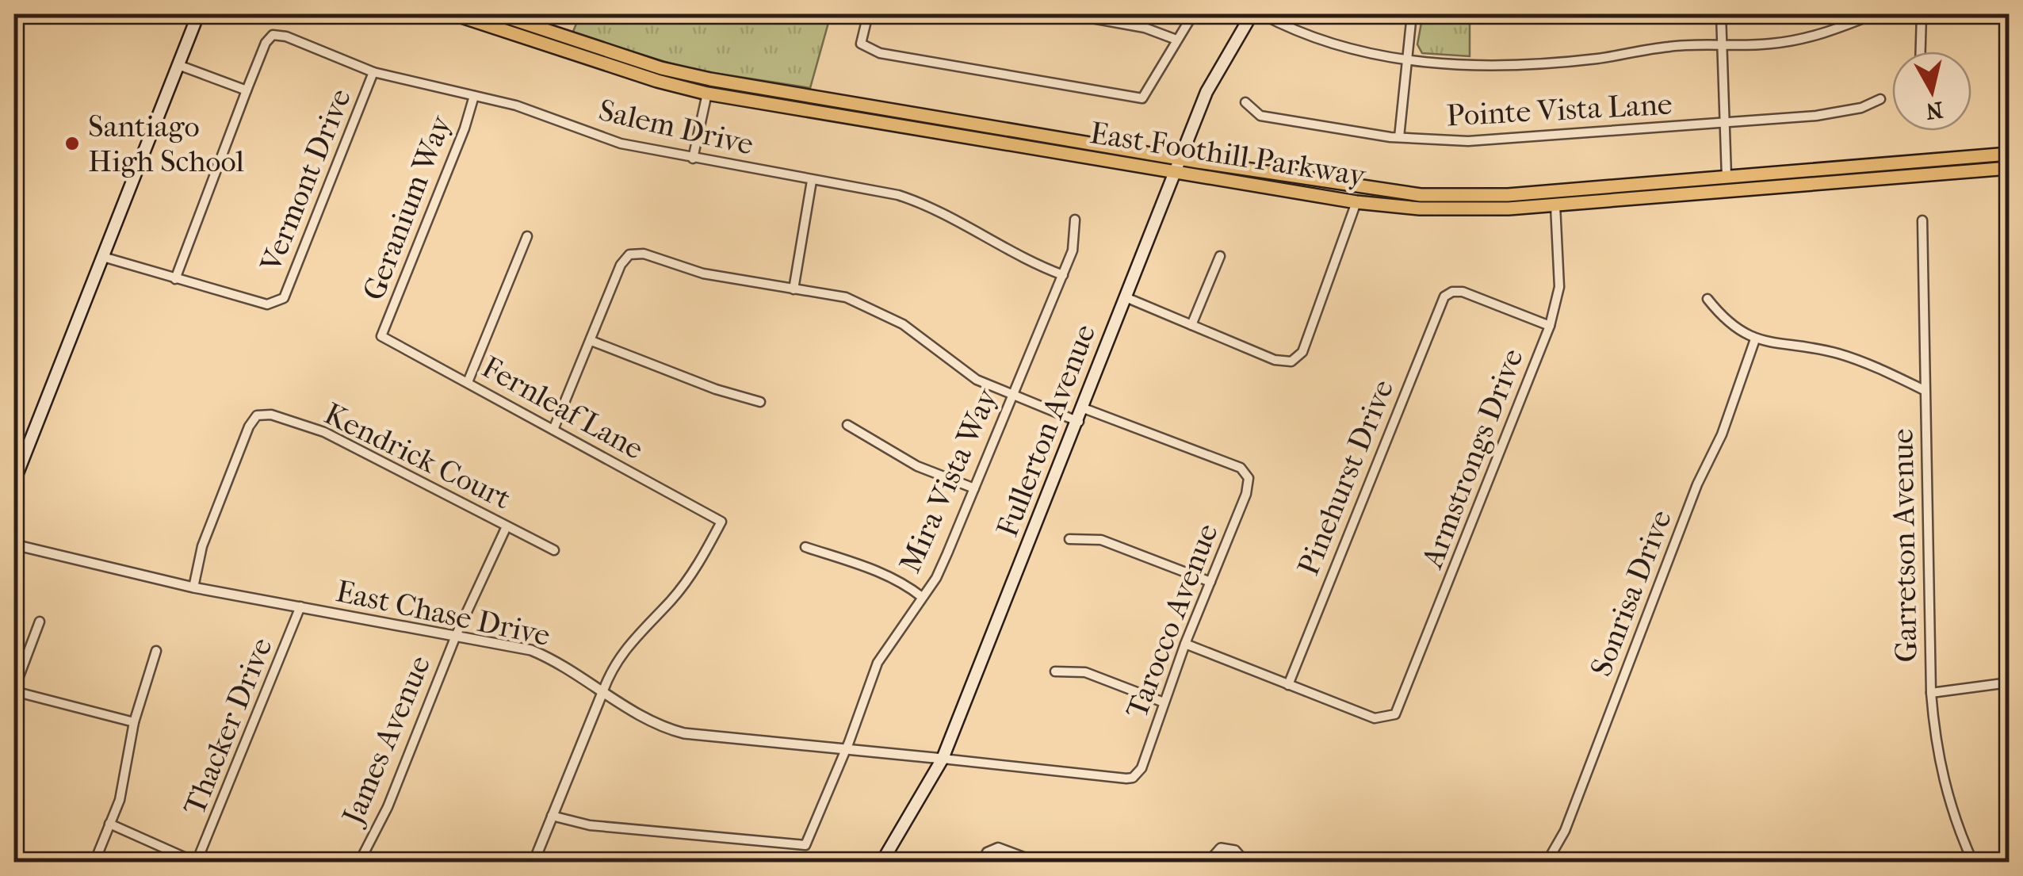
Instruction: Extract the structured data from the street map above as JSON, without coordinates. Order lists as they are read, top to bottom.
{
  "streets": {
    "main road": ["East Foothill Parkway", "Fullerton Avenue"],
    "street": [
      "Pointe Vista Lane",
      "Salem Drive",
      "Vermont Drive",
      "Geranium Way",
      "Fernleaf Lane",
      "Kendrick Court",
      "Armstrongs Drive",
      "Pinehurst Drive",
      "Mira Vista Way",
      "Garretson Avenue",
      "Sonrisa Drive",
      "East Chase Drive",
      "Tarocco Avenue",
      "Thacker Drive",
      "James Avenue"
    ]
  },
  "crossings": [
    ["Salem Drive", "Vermont Drive"],
    ["Salem Drive", "Geranium Way"],
    ["Salem Drive", "Mira Vista Way"],
    ["East Foothill Parkway", "Fullerton Avenue"],
    ["East Foothill Parkway", "Armstrongs Drive"],
    ["Geranium Way", "Fernleaf Lane"],
    ["Fernleaf Lane", "East Chase Drive"],
    ["Fullerton Avenue", "East Chase Drive"],
    ["Fullerton Avenue", "Tarocco Avenue"],
    ["Kendrick Court", "East Chase Drive"],
    ["Kendrick Court", "James Avenue"],
    ["Armstrongs Drive", "Pinehurst Drive"],
    ["Mira Vista Way", "East Chase Drive"],
    ["East Chase Drive", "Tarocco Avenue"],
    ["East Chase Drive", "Thacker Drive"],
    ["East Chase Drive", "James Avenue"]
  ],
  "places": ["Santiago High School"],
  "north": "bottom"
}
